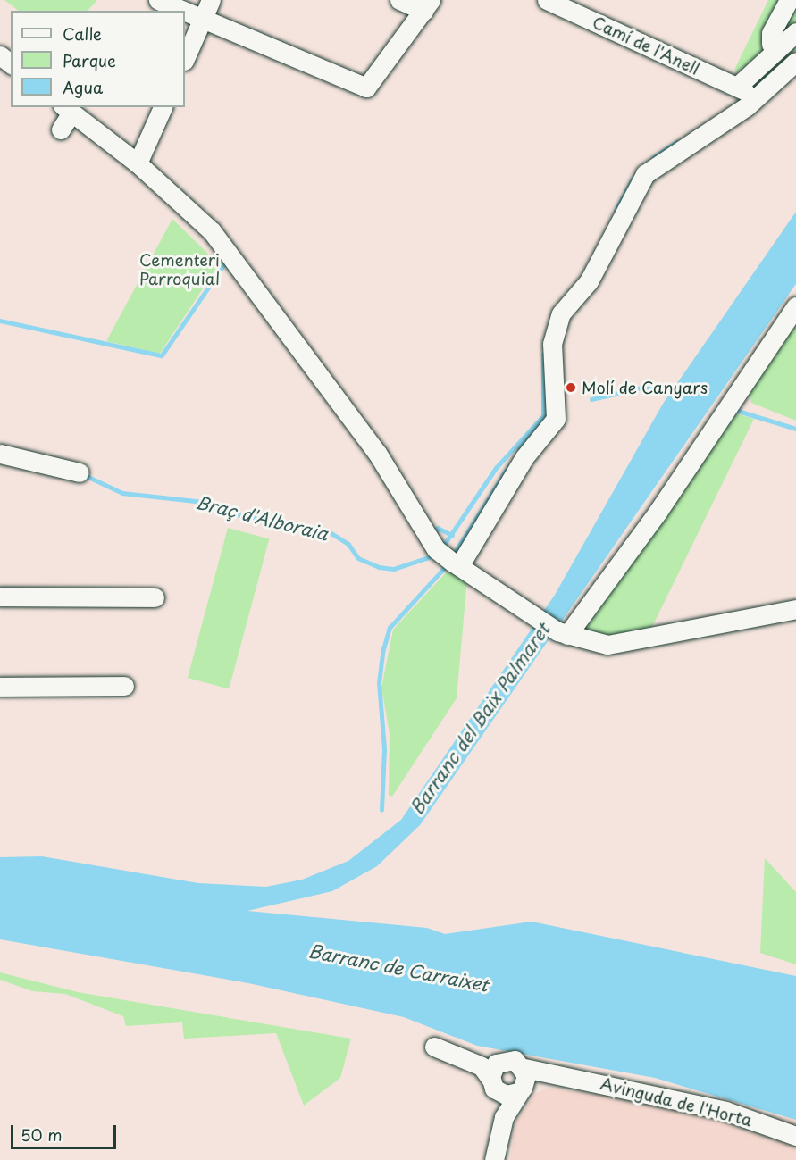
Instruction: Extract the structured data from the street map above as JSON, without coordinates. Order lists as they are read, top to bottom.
{
  "streets": {
    "street": ["Camí de l'Anell", "Avinguda de l'Horta"]
  },
  "water": ["Braç d'Alboraia", "Barranc del Baix Palmaret", "Barranc de Carraixet"],
  "parks": ["Cementeri Parroquial"],
  "places": ["Molí de Canyars"],
  "legend": ["Calle", "Parque", "Agua"],
  "scale_bar": "50 m"
}
